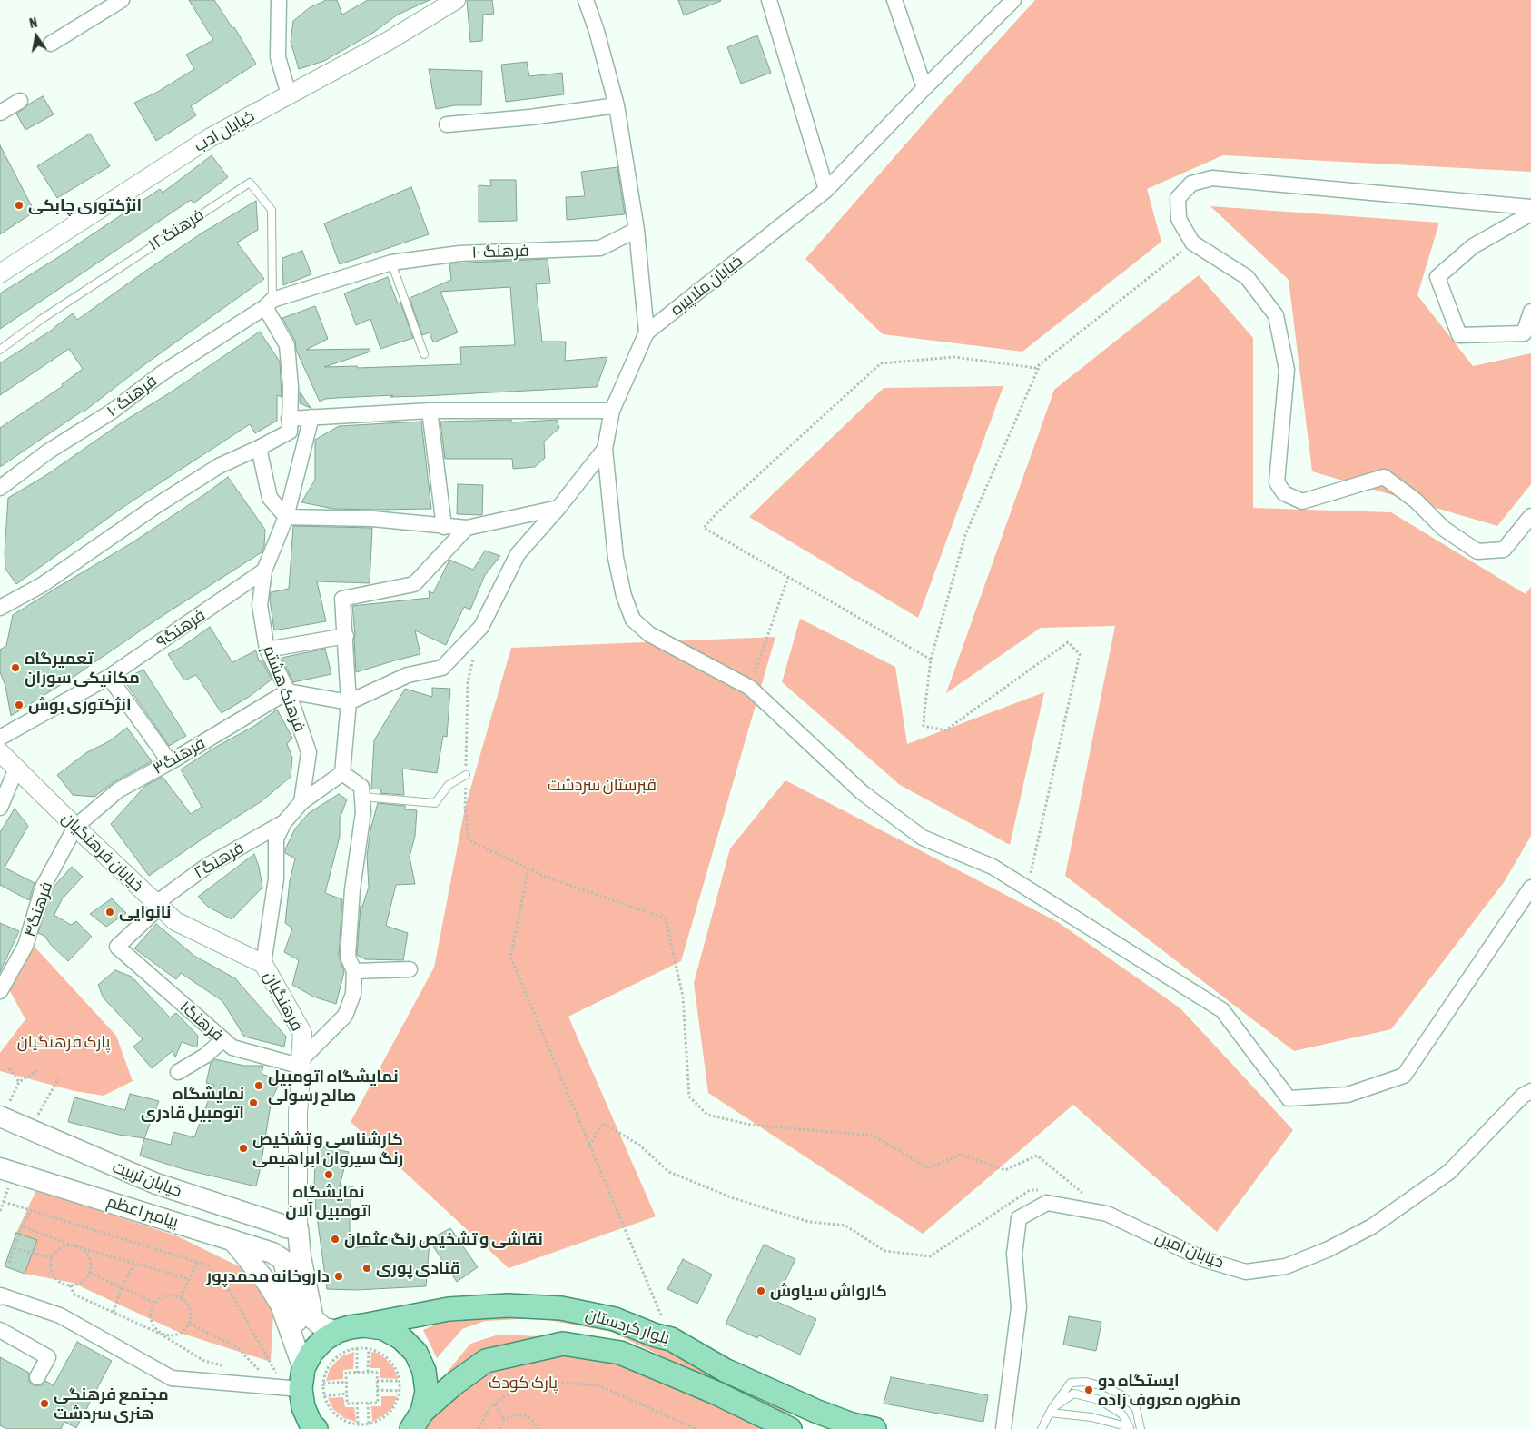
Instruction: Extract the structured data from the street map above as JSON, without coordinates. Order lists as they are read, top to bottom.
{
  "streets": {
    "main road": ["خیابان تربیت", "پیامبر اعظم", "بلوار کردستان"],
    "street": [
      "خیابان ادب",
      "فرهنگ ۱۰",
      "خیابان ملاپیره",
      "فرهنگ۹",
      "فرهنگ هشتم",
      "فرهنگ۳",
      "خیابان فرهنگیان",
      "فرهنگ۲",
      "فرهنگ۴",
      "فرهنگیان",
      "فرهنگ۱",
      "خیابان امین"
    ],
    "lane": ["فرهنگ ۱۲"]
  },
  "crossings": [
    ["فرهنگ ۱۲", "فرهنگ ۱۰"],
    ["فرهنگ۹", "فرهنگ هشتم"],
    ["فرهنگ هشتم", "فرهنگ۳"],
    ["فرهنگ۳", "خیابان فرهنگیان"],
    ["فرهنگ۳", "فرهنگ۴"],
    ["خیابان فرهنگیان", "فرهنگ۲"],
    ["خیابان فرهنگیان", "فرهنگ۴"],
    ["خیابان فرهنگیان", "فرهنگیان"],
    ["فرهنگ۲", "فرهنگ۱"],
    ["فرهنگیان", "فرهنگ۱"],
    ["فرهنگیان", "خیابان تربیت"]
  ],
  "parks": ["قبرستان سردشت", "پارک فرهنگیان", "پارک کودک"],
  "places": [
    "انژکتوری چابکی",
    "تعمیرگاه مکانیکی سوران",
    "انژکتوری بوش",
    "نانوایی",
    "نمایشگاه اتومبیل صالح رسولی",
    "نمایشگاه اتومبیل قادری",
    "کارشناسی و تشخیص رنگ سیروان ابراهیمی",
    "نمایشگاه اتومبیل آلان",
    "نقاشی و تشخیص رنگ عثمان",
    "قنادی پوری",
    "داروخانه محمدپور",
    "کارواش سیاوش",
    "ایستگاه دو منظوره معروف زاده",
    "مجتمع فرهنگی هنری سردشت"
  ],
  "north": "top"
}
